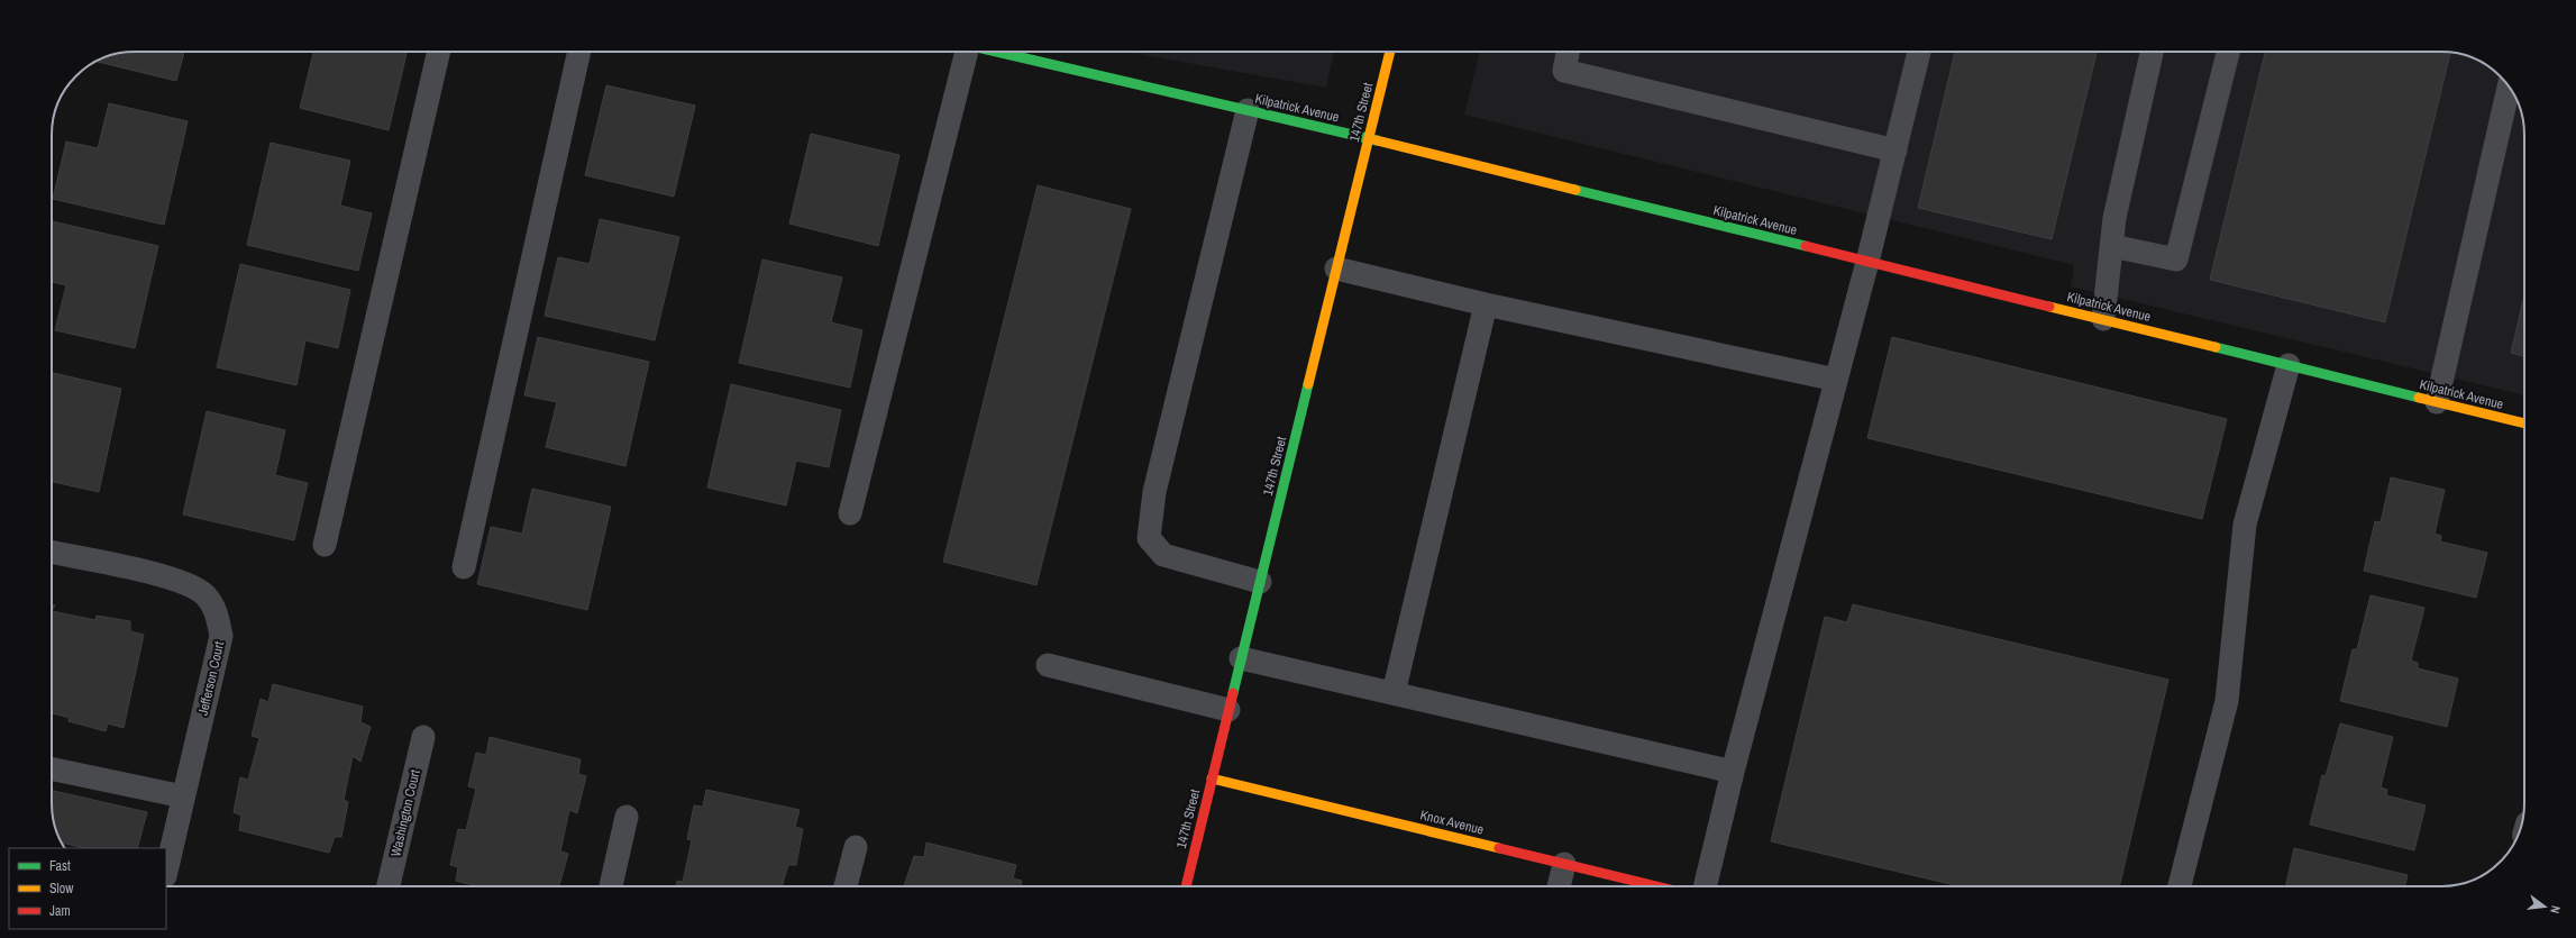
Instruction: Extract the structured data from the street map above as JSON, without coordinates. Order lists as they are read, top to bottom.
{
  "streets": {
    "street": ["Kilpatrick Avenue", "147th Street", "Knox Avenue"],
    "lane": ["Jefferson Court", "Washington Court"]
  },
  "crossings": [
    ["Kilpatrick Avenue", "147th Street"],
    ["147th Street", "Knox Avenue"]
  ],
  "legend": ["Fast", "Slow", "Jam"],
  "north": "right"
}
